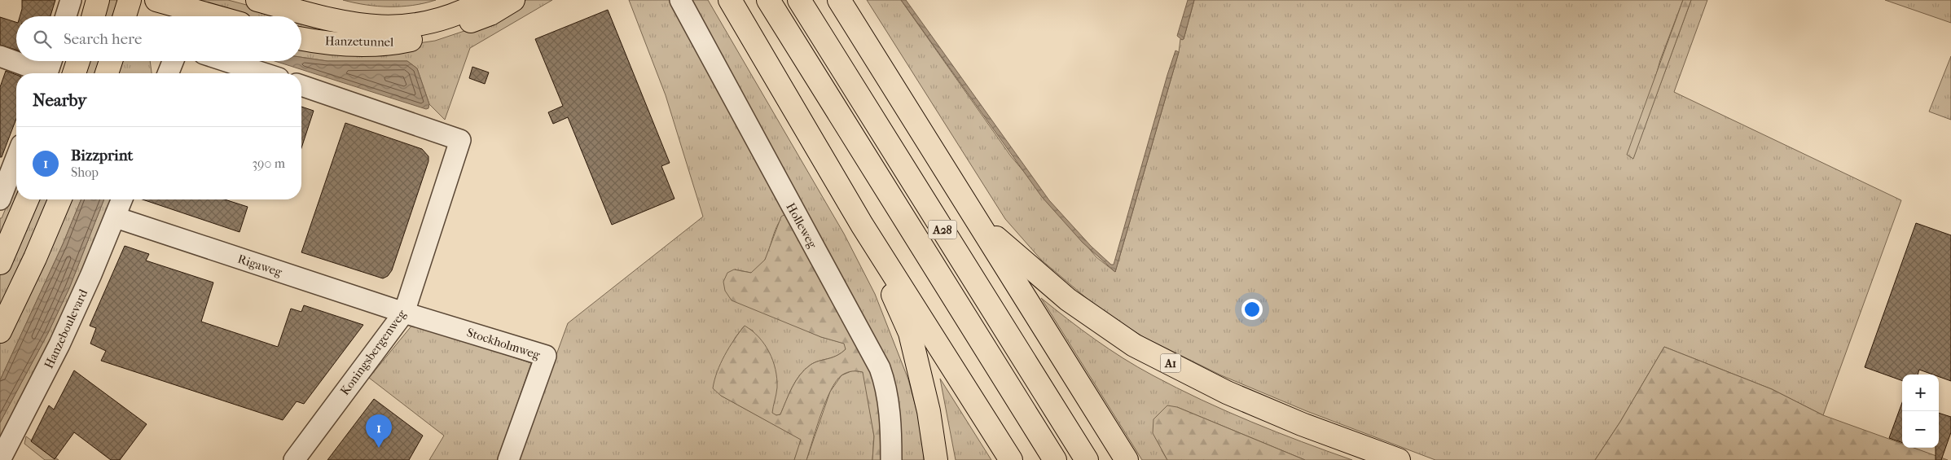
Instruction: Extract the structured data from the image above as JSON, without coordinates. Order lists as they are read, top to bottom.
{
  "streets": {
    "main road": ["Hanzetunnel", "A28", "A1"],
    "street": [
      "Holleweg",
      "Rigaweg",
      "Hanzeboulevard",
      "Stockholmweg",
      "Koningsbergenweg"
    ]
  },
  "crossings": [
    ["A28", "A1"],
    ["Rigaweg", "Hanzeboulevard"],
    ["Rigaweg", "Stockholmweg"],
    ["Rigaweg", "Koningsbergenweg"],
    ["Stockholmweg", "Koningsbergenweg"]
  ],
  "page": {
    "search": "Search here",
    "heading": "Nearby",
    "list": [
      {
        "mark": "1",
        "name": "Bizzprint",
        "note": "Shop",
        "value": "390 m"
      }
    ],
    "map_buttons": ["+", "−"],
    "pins": "1"
  }
}
